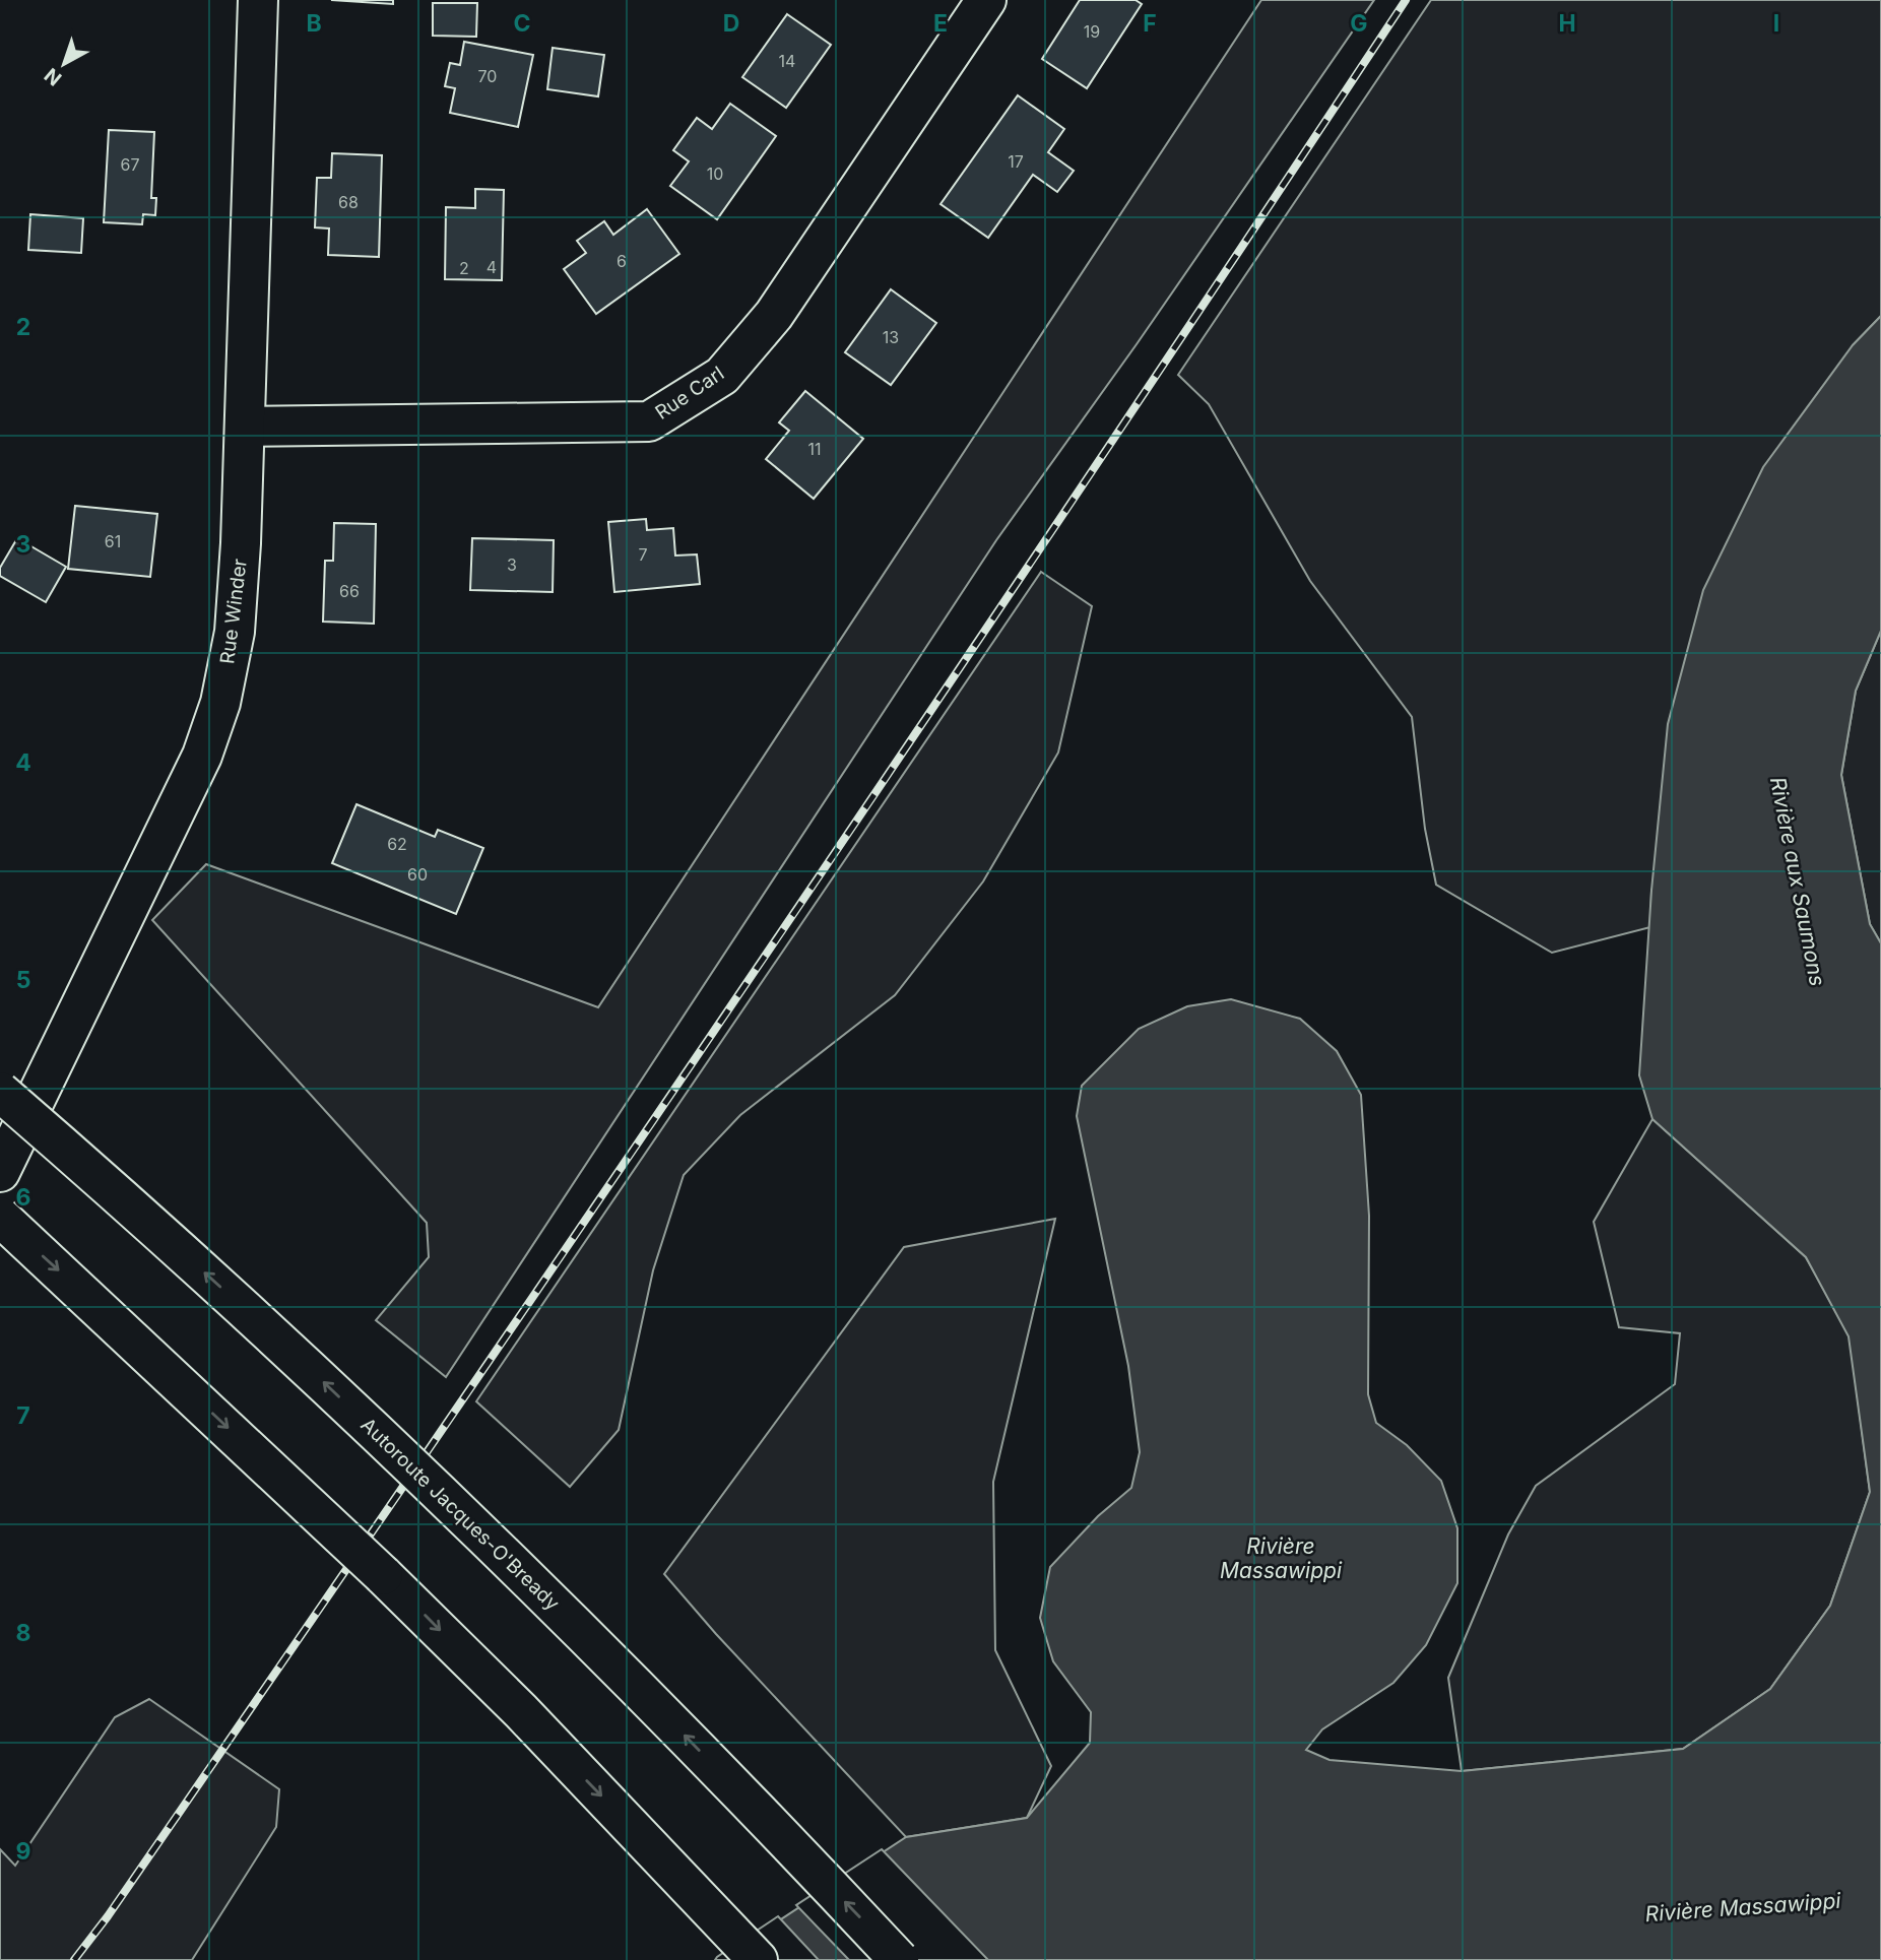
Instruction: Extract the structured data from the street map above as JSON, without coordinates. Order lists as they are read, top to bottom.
{
  "streets": {
    "main road": ["Rue Carl", "Rue Winder", "Autoroute Jacques-O'Bready"]
  },
  "crossings": [
    ["Rue Carl", "Rue Winder"]
  ],
  "water": ["Rivière aux Saumons", "Rivière Massawippi"],
  "house_numbers": [
    "19",
    "14",
    "70",
    "17",
    "67",
    "10",
    "68",
    "6",
    "4",
    "2",
    "13",
    "11",
    "61",
    "7",
    "3",
    "66",
    "62",
    "60"
  ],
  "north": "bottom left",
  "grid": {
    "columns": [
      "B",
      "C",
      "D",
      "E",
      "F",
      "G",
      "H",
      "I"
    ],
    "rows": [
      "2",
      "3",
      "4",
      "5",
      "6",
      "7",
      "8",
      "9"
    ]
  }
}
